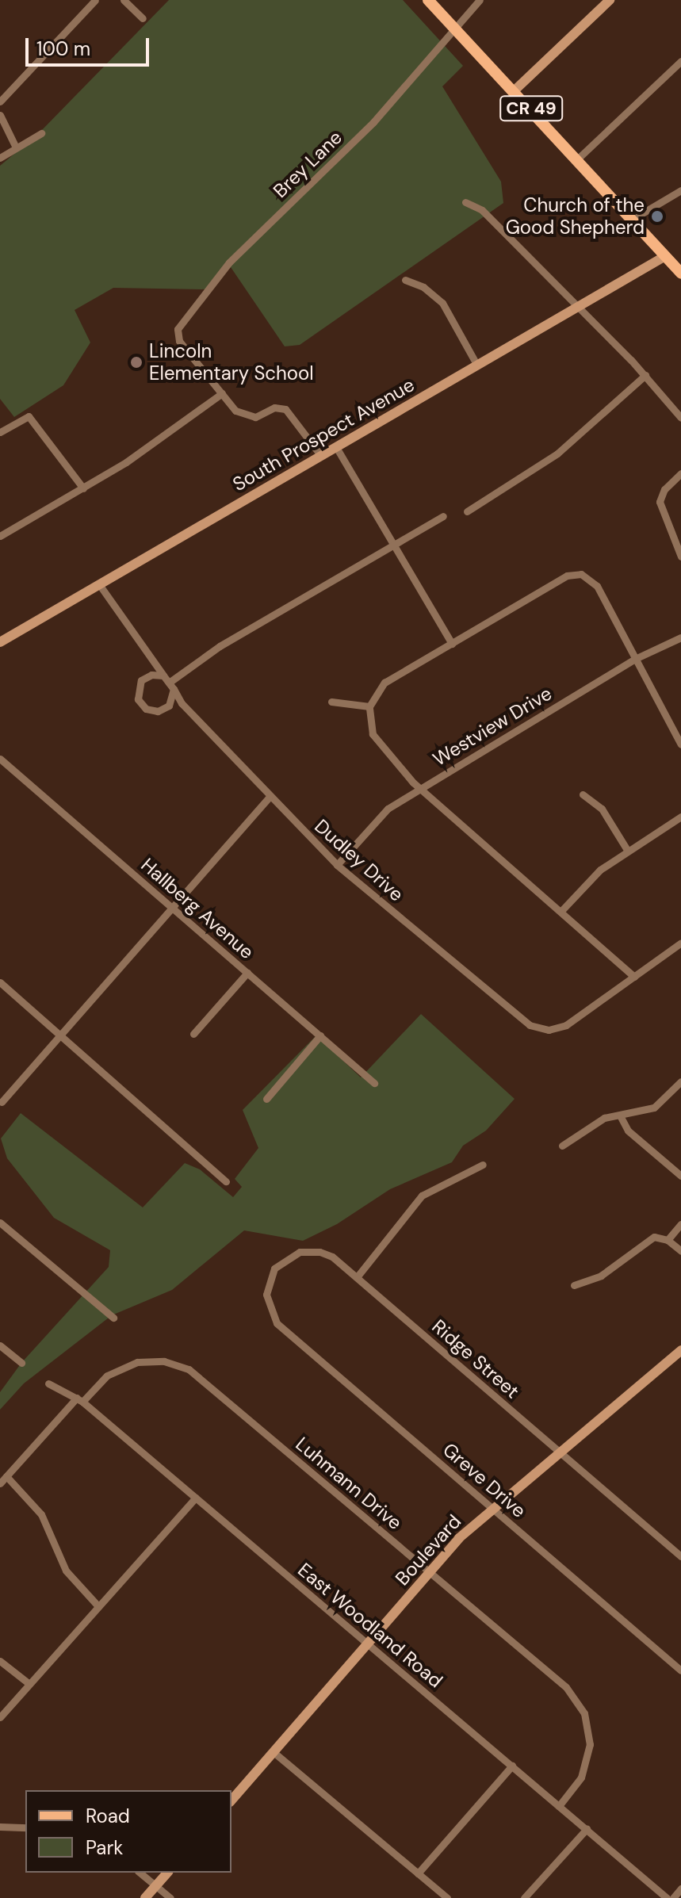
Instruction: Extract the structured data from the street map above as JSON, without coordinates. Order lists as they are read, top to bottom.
{
  "streets": {
    "main road": ["CR 49"],
    "street": [
      "Brey Lane",
      "South Prospect Avenue",
      "Westview Drive",
      "Dudley Drive",
      "Hallberg Avenue",
      "Ridge Street",
      "Greve Drive",
      "Luhmann Drive",
      "Boulevard",
      "East Woodland Road"
    ]
  },
  "crossings": [
    ["CR 49", "Brey Lane"],
    ["CR 49", "South Prospect Avenue"],
    ["South Prospect Avenue", "Dudley Drive"],
    ["Westview Drive", "Dudley Drive"],
    ["Ridge Street", "Greve Drive"],
    ["Ridge Street", "Boulevard"],
    ["Greve Drive", "Boulevard"],
    ["Luhmann Drive", "Boulevard"],
    ["Luhmann Drive", "East Woodland Road"],
    ["Boulevard", "East Woodland Road"]
  ],
  "places": ["Church of the Good Shepherd", "Lincoln Elementary School"],
  "legend": ["Road", "Park"],
  "scale_bar": "100 m"
}
